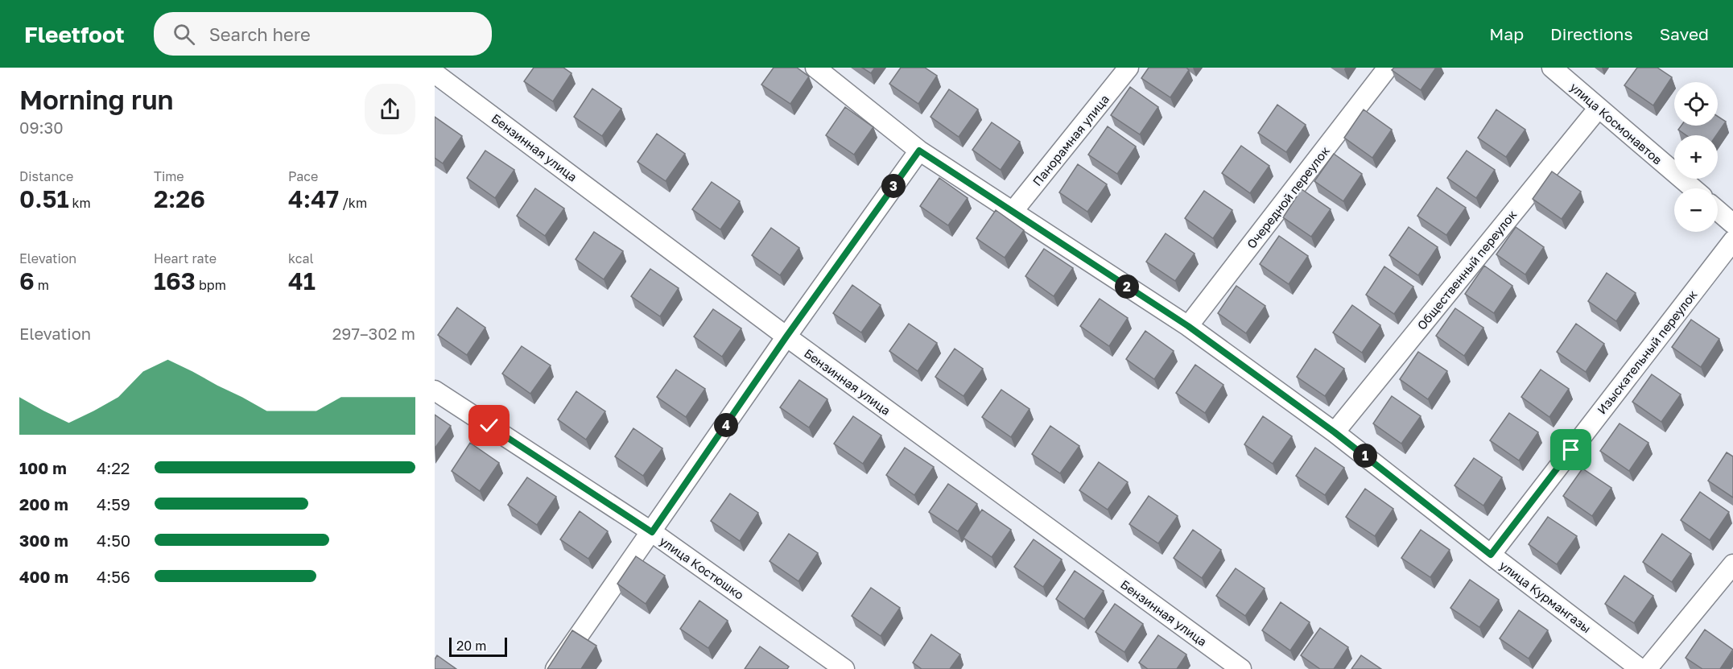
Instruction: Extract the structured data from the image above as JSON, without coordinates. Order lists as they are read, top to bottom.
{
  "streets": {
    "street": [
      "улица Космонавтов",
      "Панорамная улица",
      "Бензинная улица",
      "Очередной переулок",
      "Общественный переулок",
      "Изыскательный переулок",
      "улица Костюшко",
      "улица Курмангазы"
    ]
  },
  "crossings": [
    ["улица Космонавтов", "Общественный переулок"],
    ["Панорамная улица", "улица Курмангазы"],
    ["Очередной переулок", "улица Курмангазы"],
    ["Общественный переулок", "улица Курмангазы"],
    ["Изыскательный переулок", "улица Курмангазы"]
  ],
  "scale_bar": "20 m",
  "page": {
    "header": "Fleetfoot",
    "search": "Search here",
    "nav": ["Map", "Directions", "Saved"],
    "heading": ["Morning run", "09:30"],
    "map_buttons": ["+", "−"],
    "stats": [
      ["Distance", "0.51 km"],
      ["Time", "2:26"],
      ["Pace", "4:47 /km"],
      ["Elevation", "6 m"],
      ["Heart rate", "163 bpm"],
      ["kcal", "41"]
    ],
    "pins": [
      "3",
      "2",
      "4",
      "1"
    ],
    "chart": ["Elevation", "297–302 m"],
    "list": [
      {
        "name": "100 m",
        "note": "4:22"
      },
      {
        "name": "200 m",
        "note": "4:59"
      },
      {
        "name": "300 m",
        "note": "4:50"
      },
      {
        "name": "400 m",
        "note": "4:56"
      }
    ],
    "scale": "20 m"
  }
}
